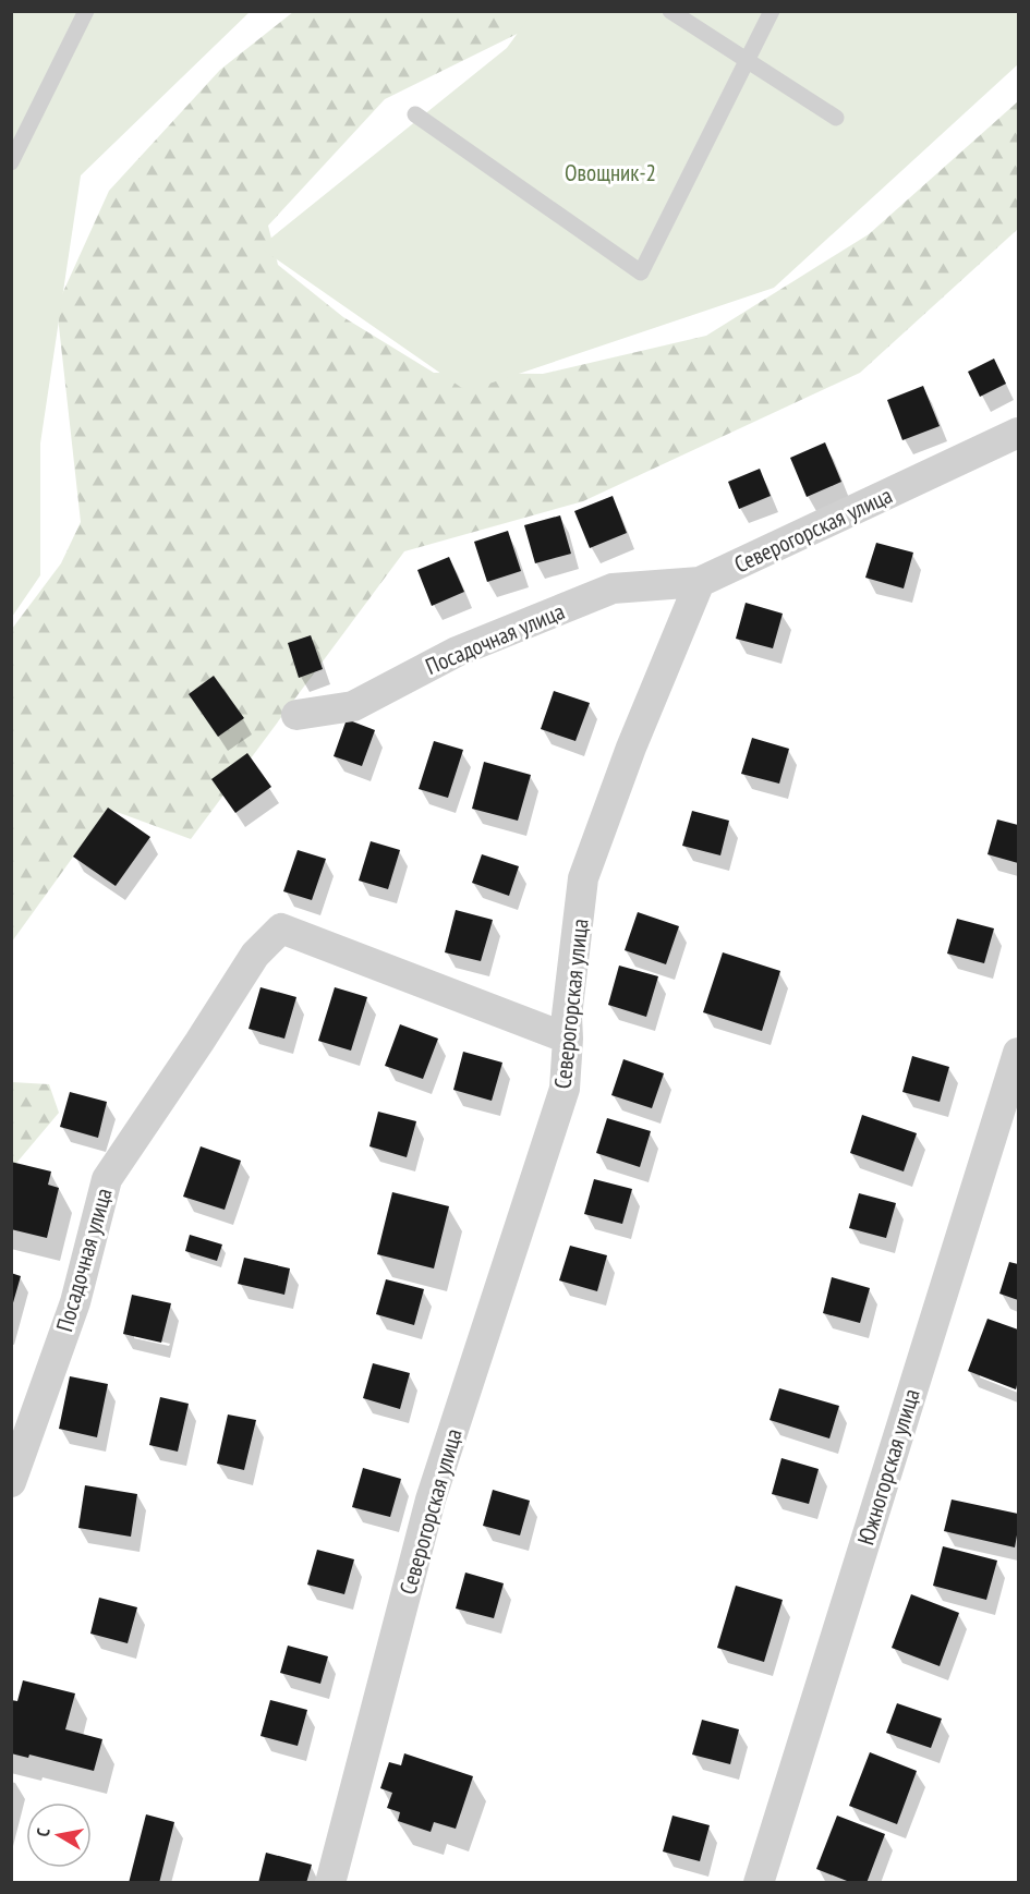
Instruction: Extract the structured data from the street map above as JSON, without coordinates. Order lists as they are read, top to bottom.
{
  "streets": {
    "street": ["Северогорская улица", "Посадочная улица", "Южногорская улица"]
  },
  "crossings": [
    ["Северогорская улица", "Посадочная улица"]
  ],
  "parks": ["Овощник-2"],
  "north": "left"
}
